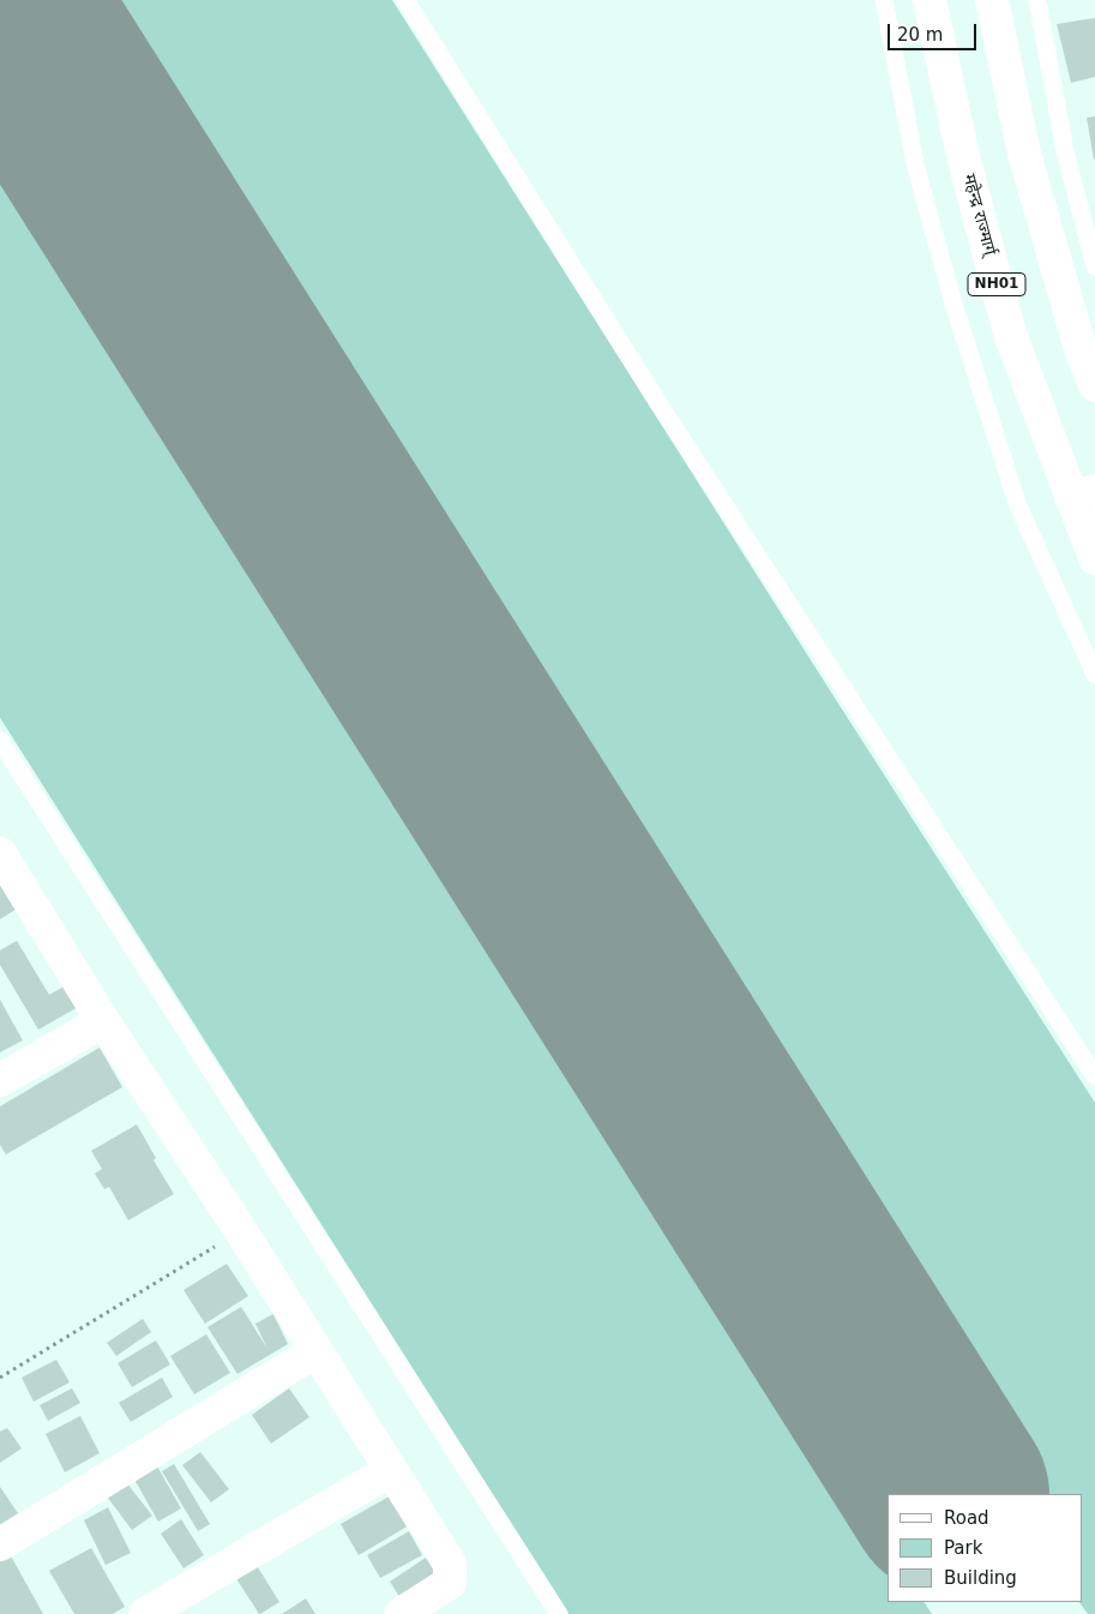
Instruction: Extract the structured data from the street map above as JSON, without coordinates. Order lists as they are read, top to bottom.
{
  "streets": {
    "main road": ["महेन्द्र राज्मार्ग्", "NH01"]
  },
  "legend": ["Road", "Park", "Building"],
  "scale_bar": "20 m"
}
